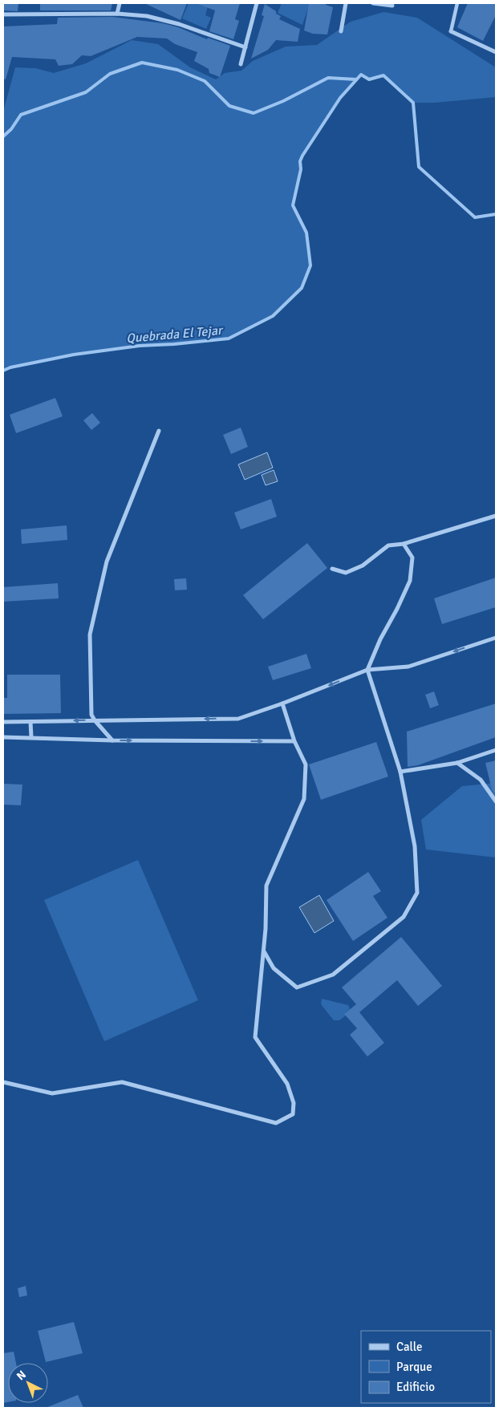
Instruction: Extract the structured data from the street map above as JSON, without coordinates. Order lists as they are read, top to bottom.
{
  "water": ["Quebrada El Tejar"],
  "legend": ["Calle", "Parque", "Edificio"],
  "north": "top left"
}
